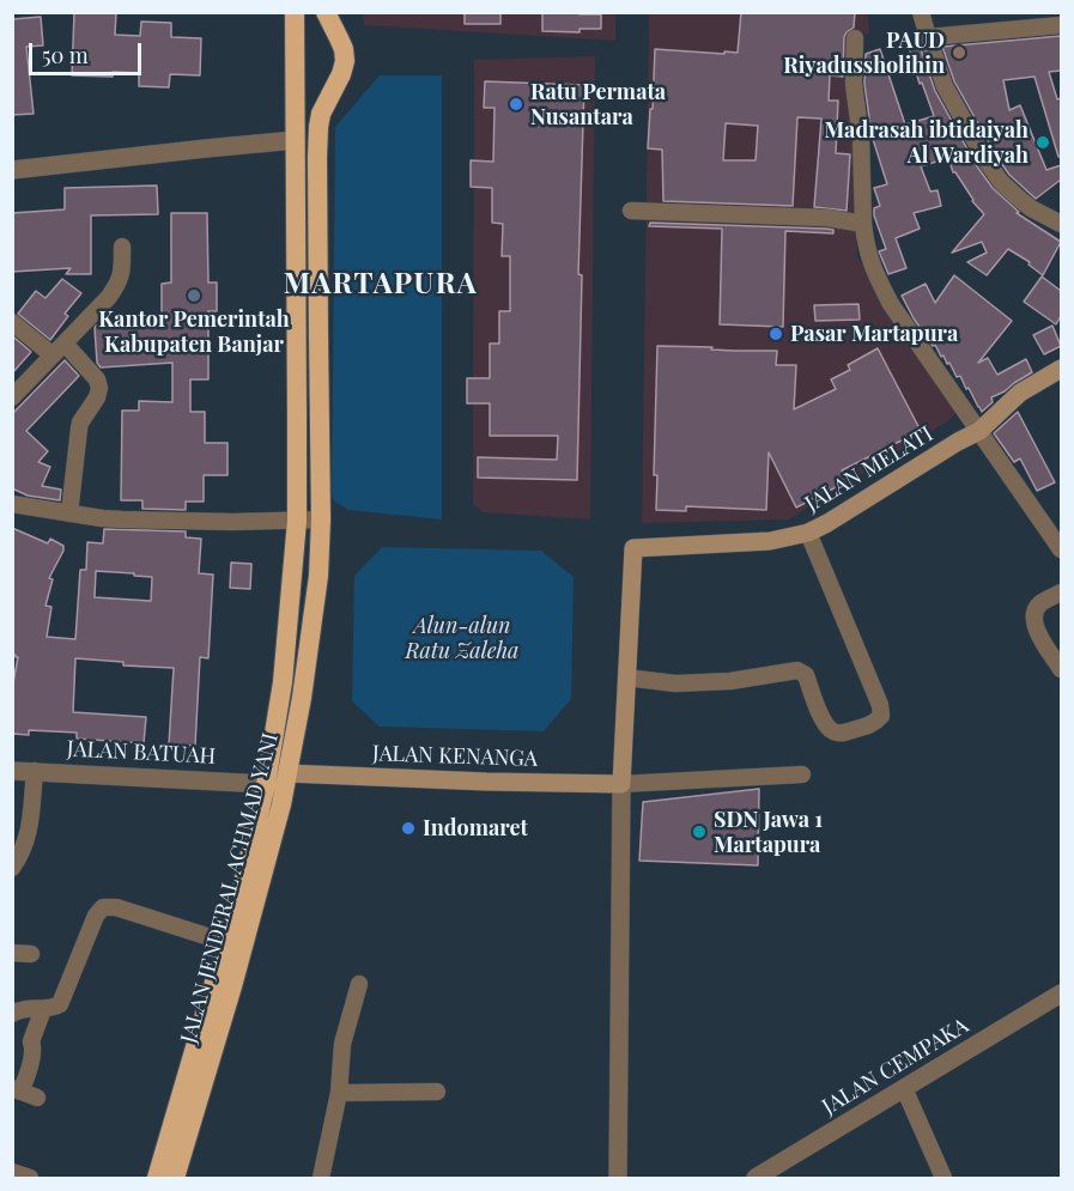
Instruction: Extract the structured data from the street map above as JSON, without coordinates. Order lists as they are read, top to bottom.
{
  "streets": {
    "highway": ["JALAN JENDERAL ACHMAD YANI"],
    "main road": ["JALAN MELATI", "JALAN KENANGA"],
    "street": ["JALAN BATUAH", "JALAN CEMPAKA"]
  },
  "crossings": [
    ["JALAN BATUAH", "JALAN JENDERAL ACHMAD YANI"],
    ["JALAN KENANGA", "JALAN JENDERAL ACHMAD YANI"]
  ],
  "districts": ["MARTAPURA"],
  "parks": ["Alun-alun Ratu Zaleha"],
  "places": [
    "PAUD Riyadussholihin",
    "Ratu Permata Nusantara",
    "Madrasah ibtidaiyah Al Wardiyah",
    "Kantor Pemerintah Kabupaten Banjar",
    "Pasar Martapura",
    "Indomaret",
    "SDN Jawa 1 Martapura"
  ],
  "scale_bar": "50 m"
}
